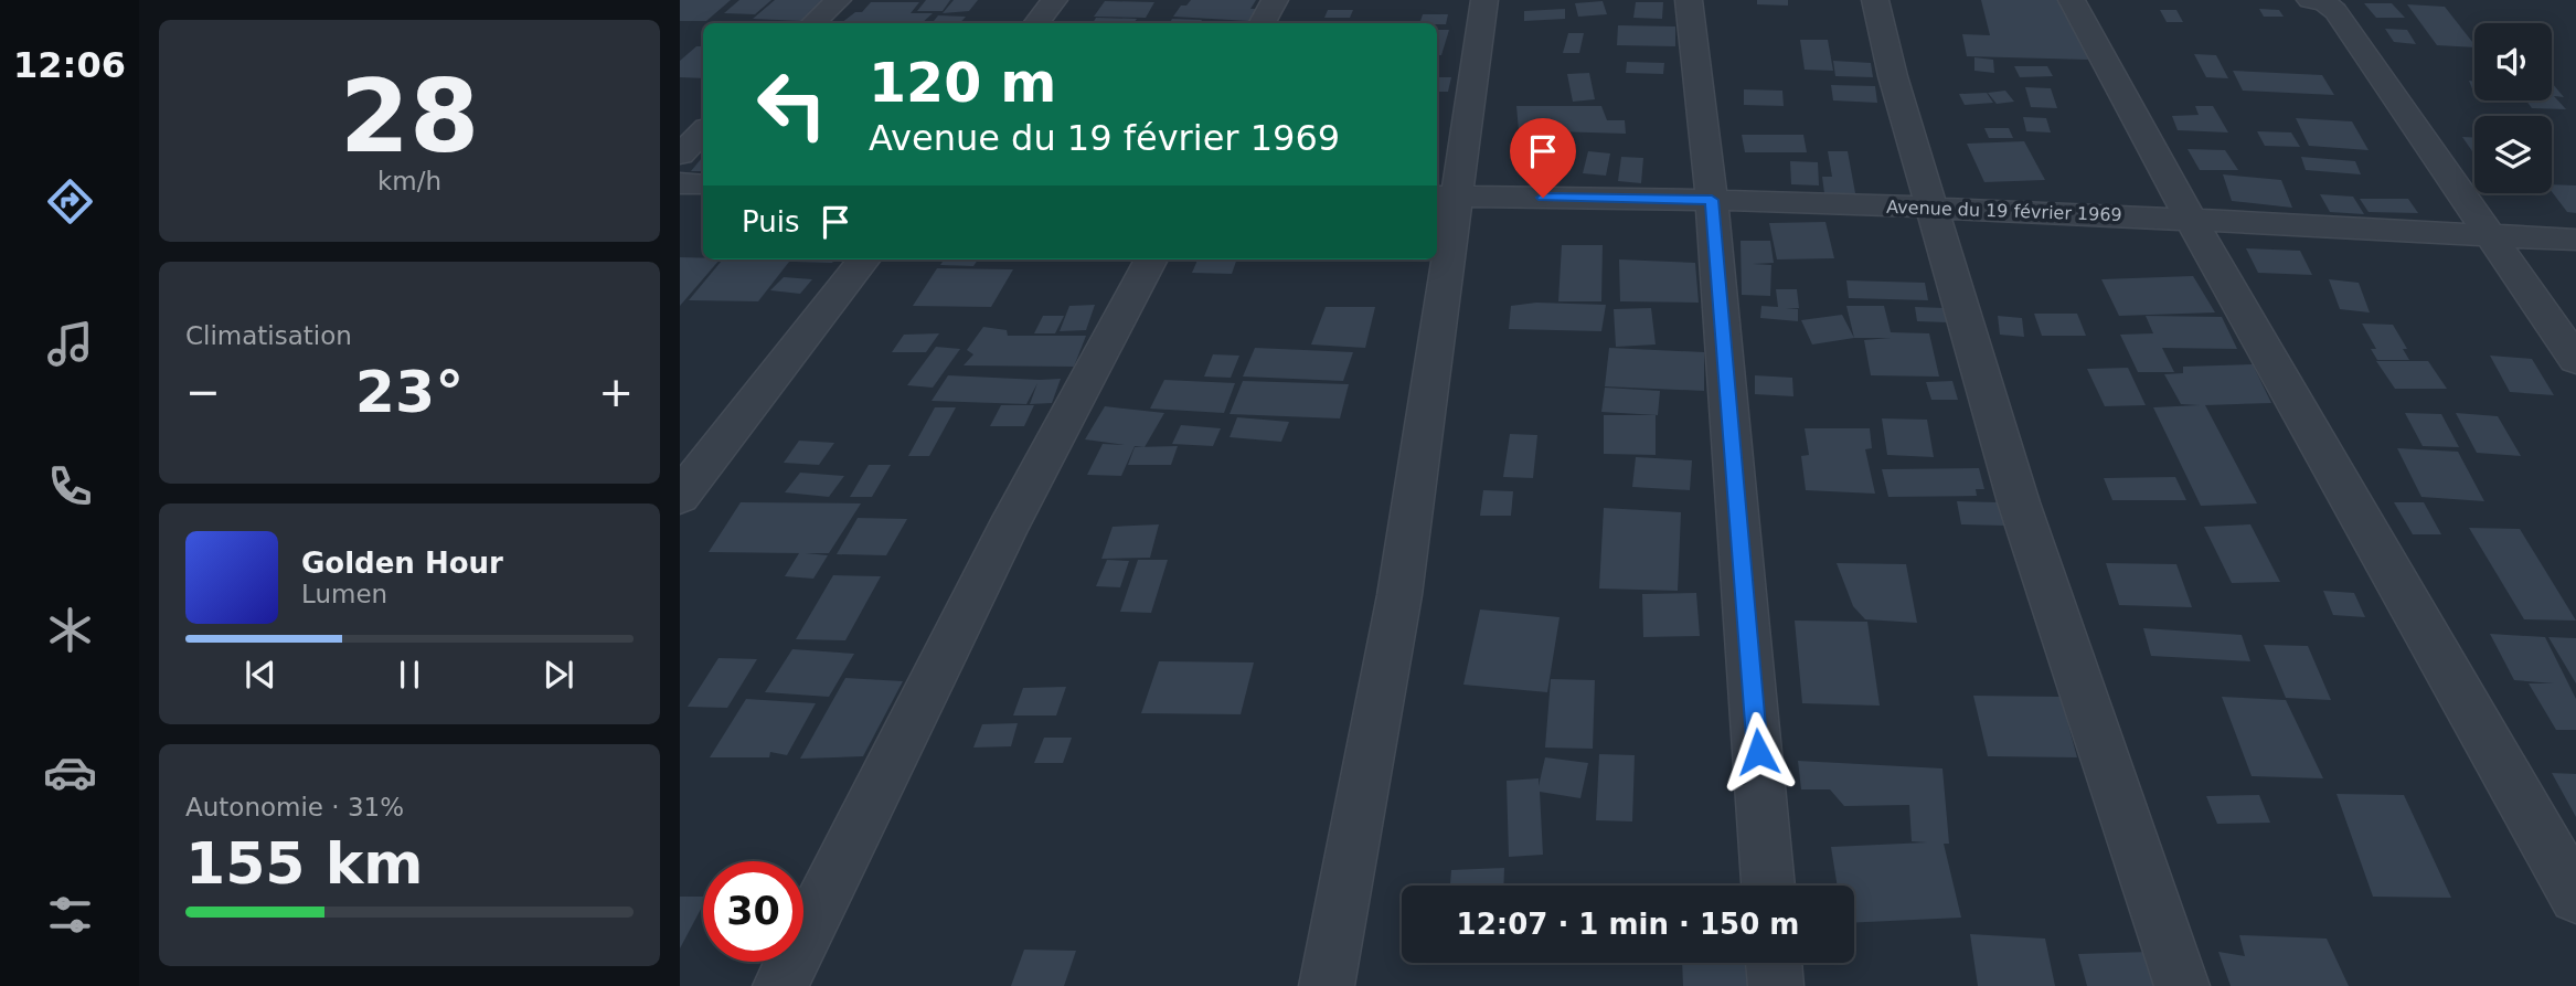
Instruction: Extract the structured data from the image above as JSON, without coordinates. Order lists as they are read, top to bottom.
{
  "streets": {
    "street": ["Avenue du 19 février 1969"]
  },
  "page": {
    "tabs": "12:06",
    "tile": [
      ["28", "km/h"],
      "Climatisation",
      ["Autonomie · 31%", "155 km"]
    ],
    "turn": ["120 m", "Avenue du 19 février 1969"],
    "then": "Puis",
    "heat": ["−", "23°", "+"],
    "song": ["Golden Hour", "Lumen"],
    "limit": "30",
    "trip": "12:07 · 1 min · 150 m"
  }
}
